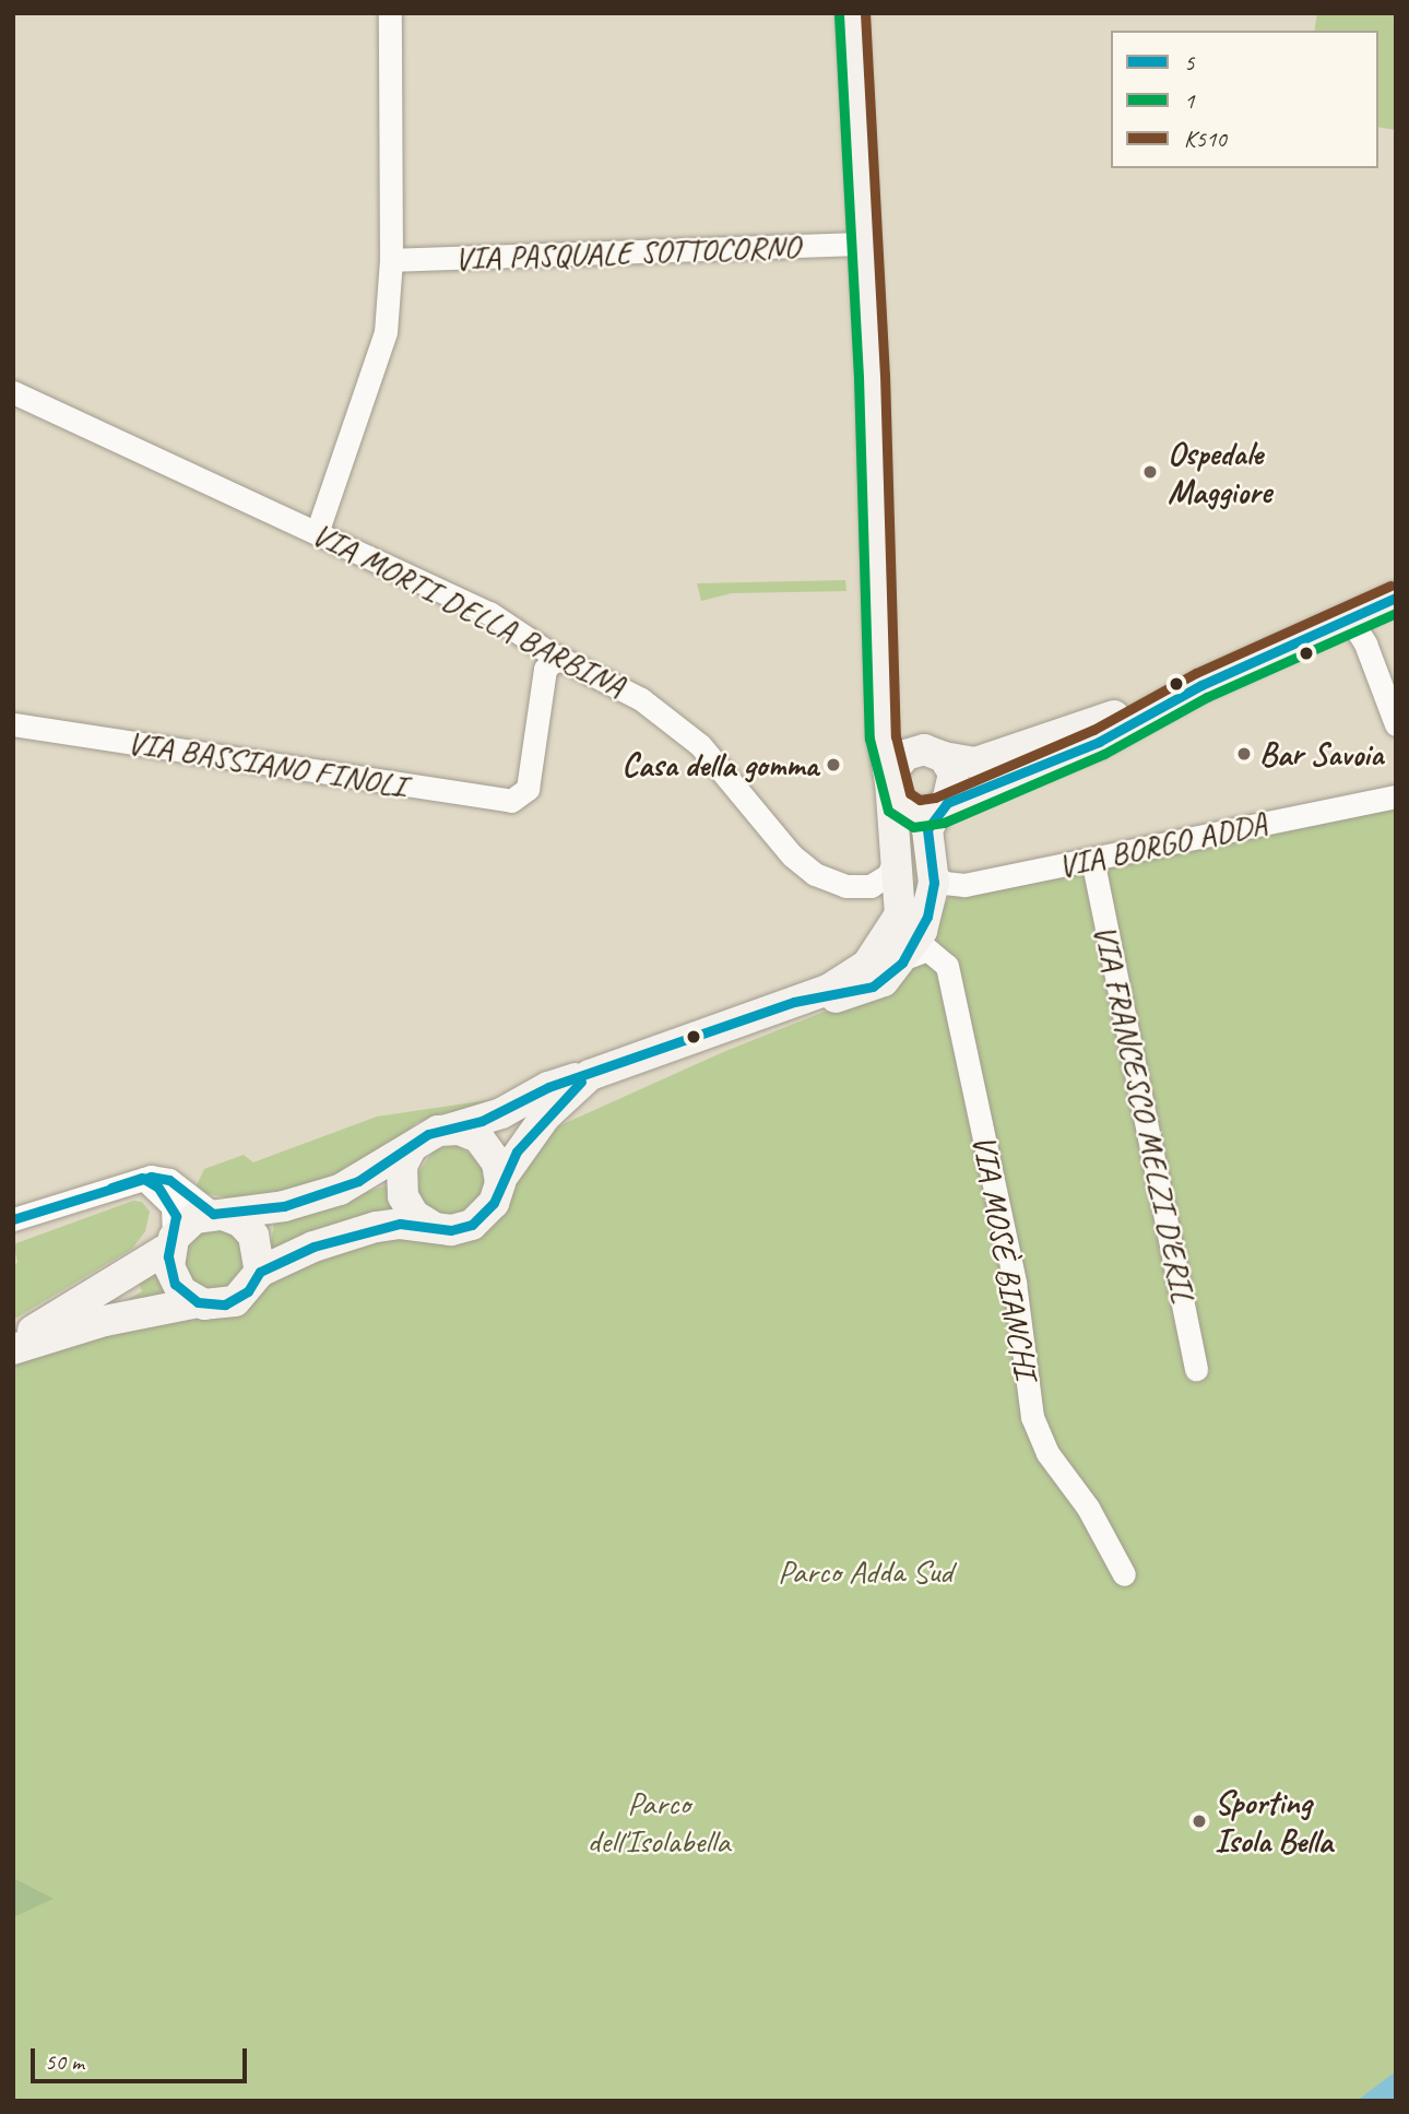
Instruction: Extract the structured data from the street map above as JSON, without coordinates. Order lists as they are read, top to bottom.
{
  "streets": {
    "street": [
      "VIA PASQUALE SOTTOCORNO",
      "VIA MORTI DELLA BARBINA",
      "VIA BASSIANO FINOLI",
      "VIA BORGO ADDA",
      "VIA FRANCESCO MELZI D'ERIL",
      "VIA MOSÈ BIANCHI"
    ]
  },
  "crossings": [
    ["VIA MORTI DELLA BARBINA", "VIA BASSIANO FINOLI"],
    ["VIA BORGO ADDA", "VIA FRANCESCO MELZI D'ERIL"]
  ],
  "parks": ["Parco Adda Sud", "Parco dell'Isolabella"],
  "places": [
    "Ospedale Maggiore",
    "Bar Savoia",
    "Casa della gomma",
    "Sporting Isola Bella"
  ],
  "lines": ["transit line K510", "transit line 1", "transit line 5"],
  "legend": ["5", "1", "K510"],
  "scale_bar": "50 m"
}
